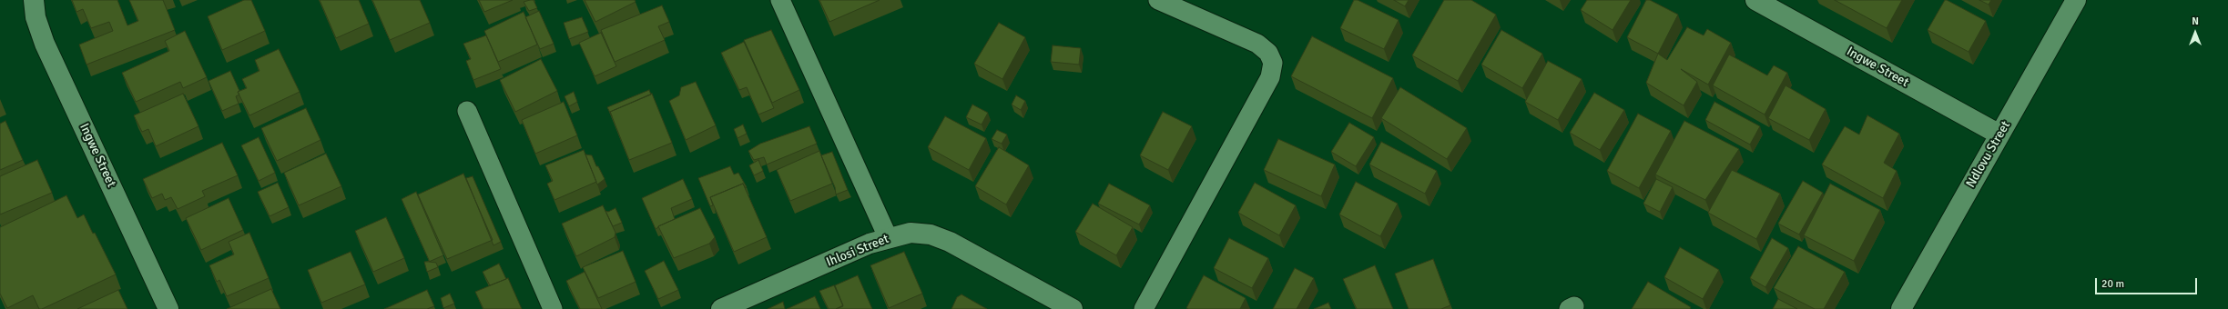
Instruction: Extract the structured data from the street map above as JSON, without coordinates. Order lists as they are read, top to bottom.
{
  "streets": {
    "street": ["Ingwe Street", "Ndlovu Street", "Ihlosi Street"]
  },
  "crossings": [
    ["Ingwe Street", "Ndlovu Street"]
  ],
  "scale_bar": "20 m",
  "north": "top"
}
